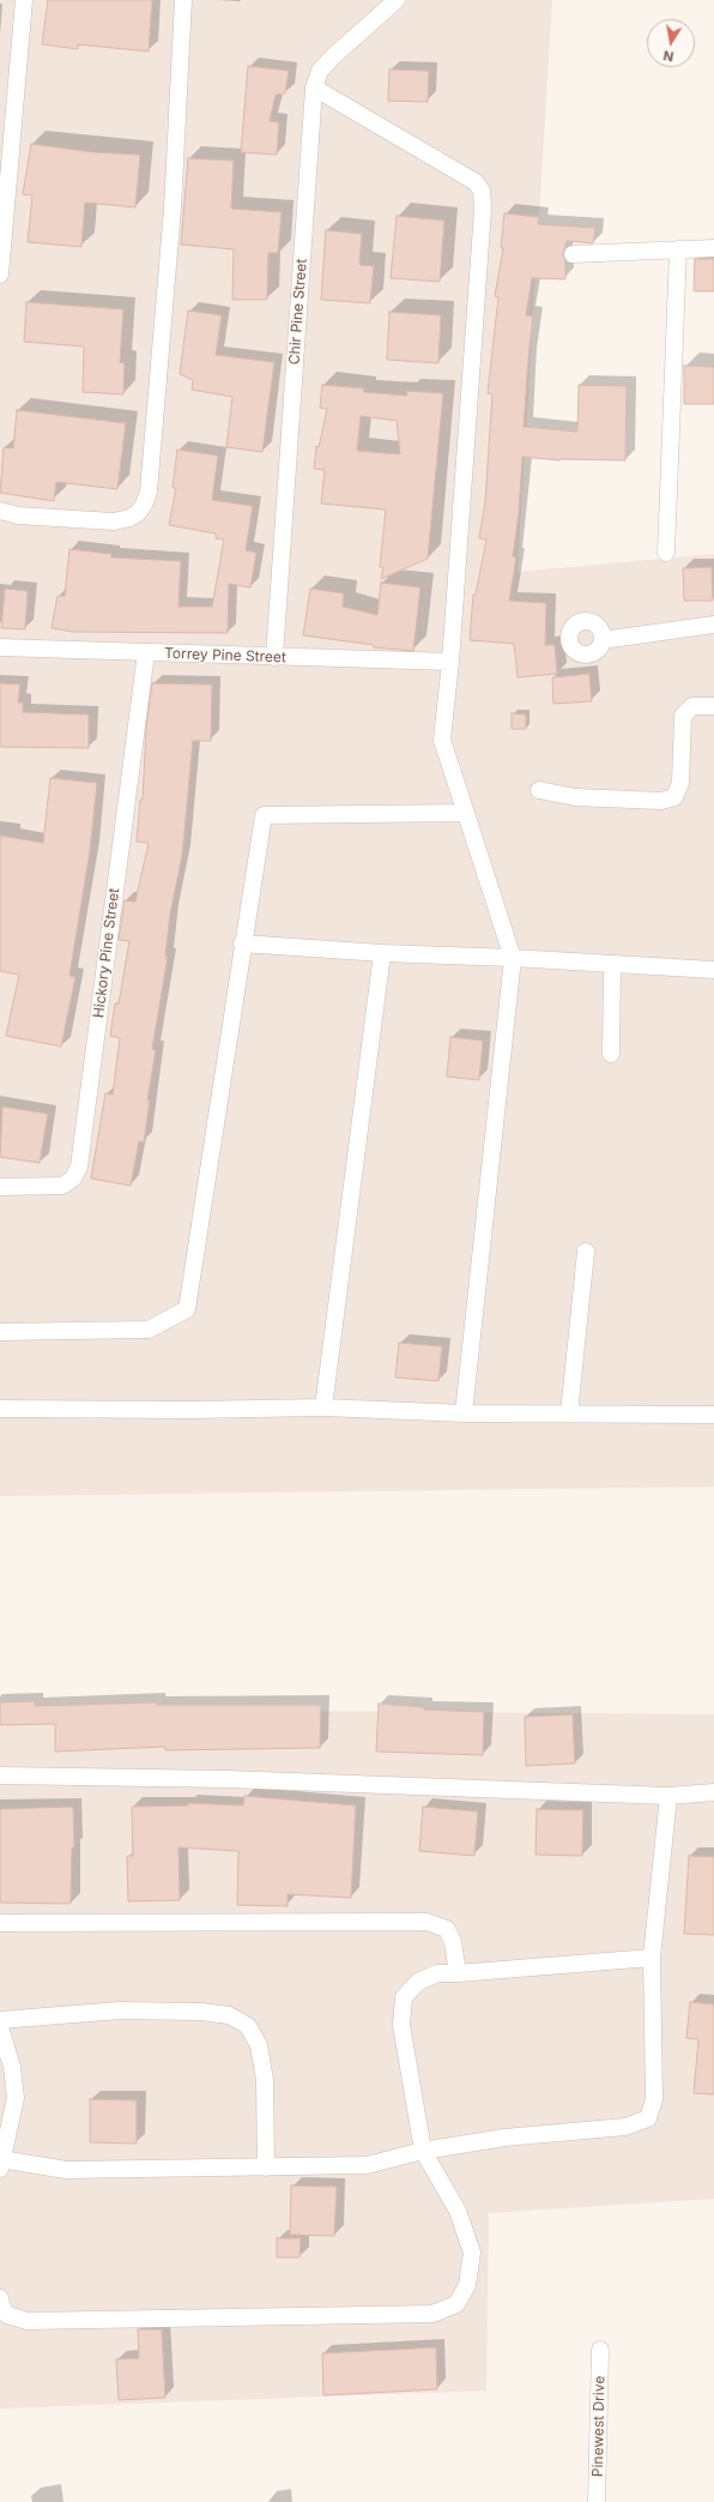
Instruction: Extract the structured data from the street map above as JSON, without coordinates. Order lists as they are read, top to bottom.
{
  "streets": {
    "street": [
      "Chir Pine Street",
      "Torrey Pine Street",
      "Hickory Pine Street",
      "Pinewest Drive"
    ]
  },
  "crossings": [
    ["Chir Pine Street", "Torrey Pine Street"],
    ["Torrey Pine Street", "Hickory Pine Street"]
  ],
  "north": "bottom"
}
